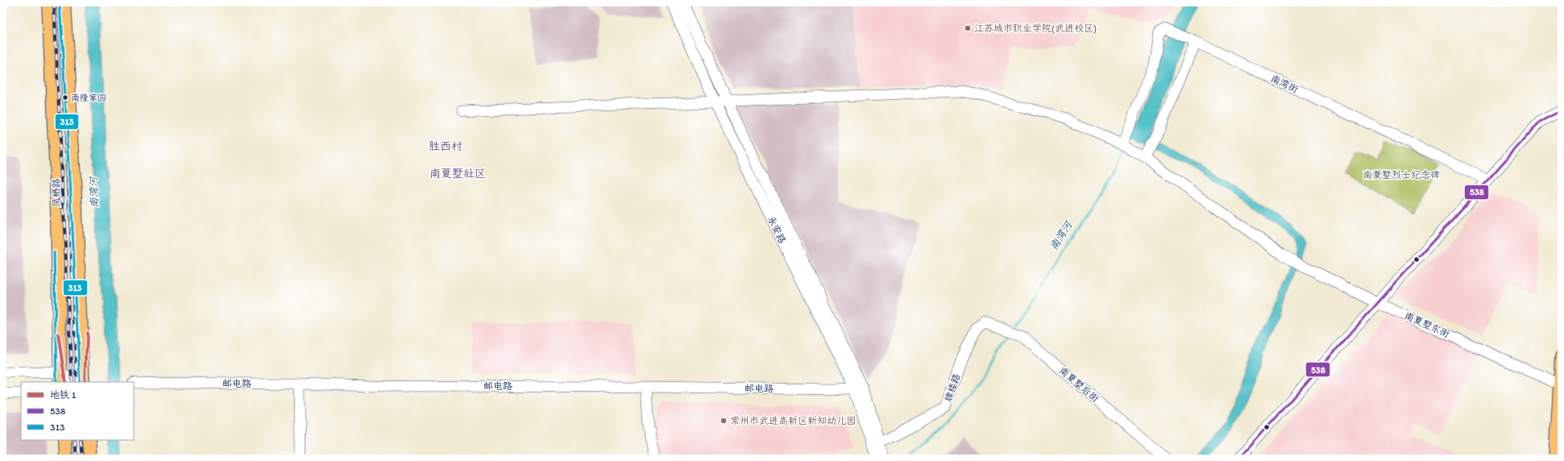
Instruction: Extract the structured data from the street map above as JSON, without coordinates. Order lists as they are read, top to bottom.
{
  "streets": {
    "main road": ["凤栖路"],
    "street": [
      "南湾街",
      "永安路",
      "南夏墅东街",
      "邮电路",
      "南夏墅后街",
      "牌楼路"
    ]
  },
  "crossings": [
    ["南湾街", "南夏墅东街"],
    ["永安路", "南夏墅东街"],
    ["永安路", "邮电路"],
    ["永安路", "牌楼路"],
    ["南夏墅后街", "牌楼路"]
  ],
  "districts": ["胜西村", "南夏墅社区"],
  "water": ["南湾河"],
  "parks": ["南夏墅烈士纪念碑"],
  "places": ["江苏城市职业学院(武进校区)", "南隆家园", "常州市武进高新区新知幼儿园"],
  "lines": ["transit line 313", "transit line 538", "metro line 1"],
  "legend": ["地铁 1", "538", "313"]
}
